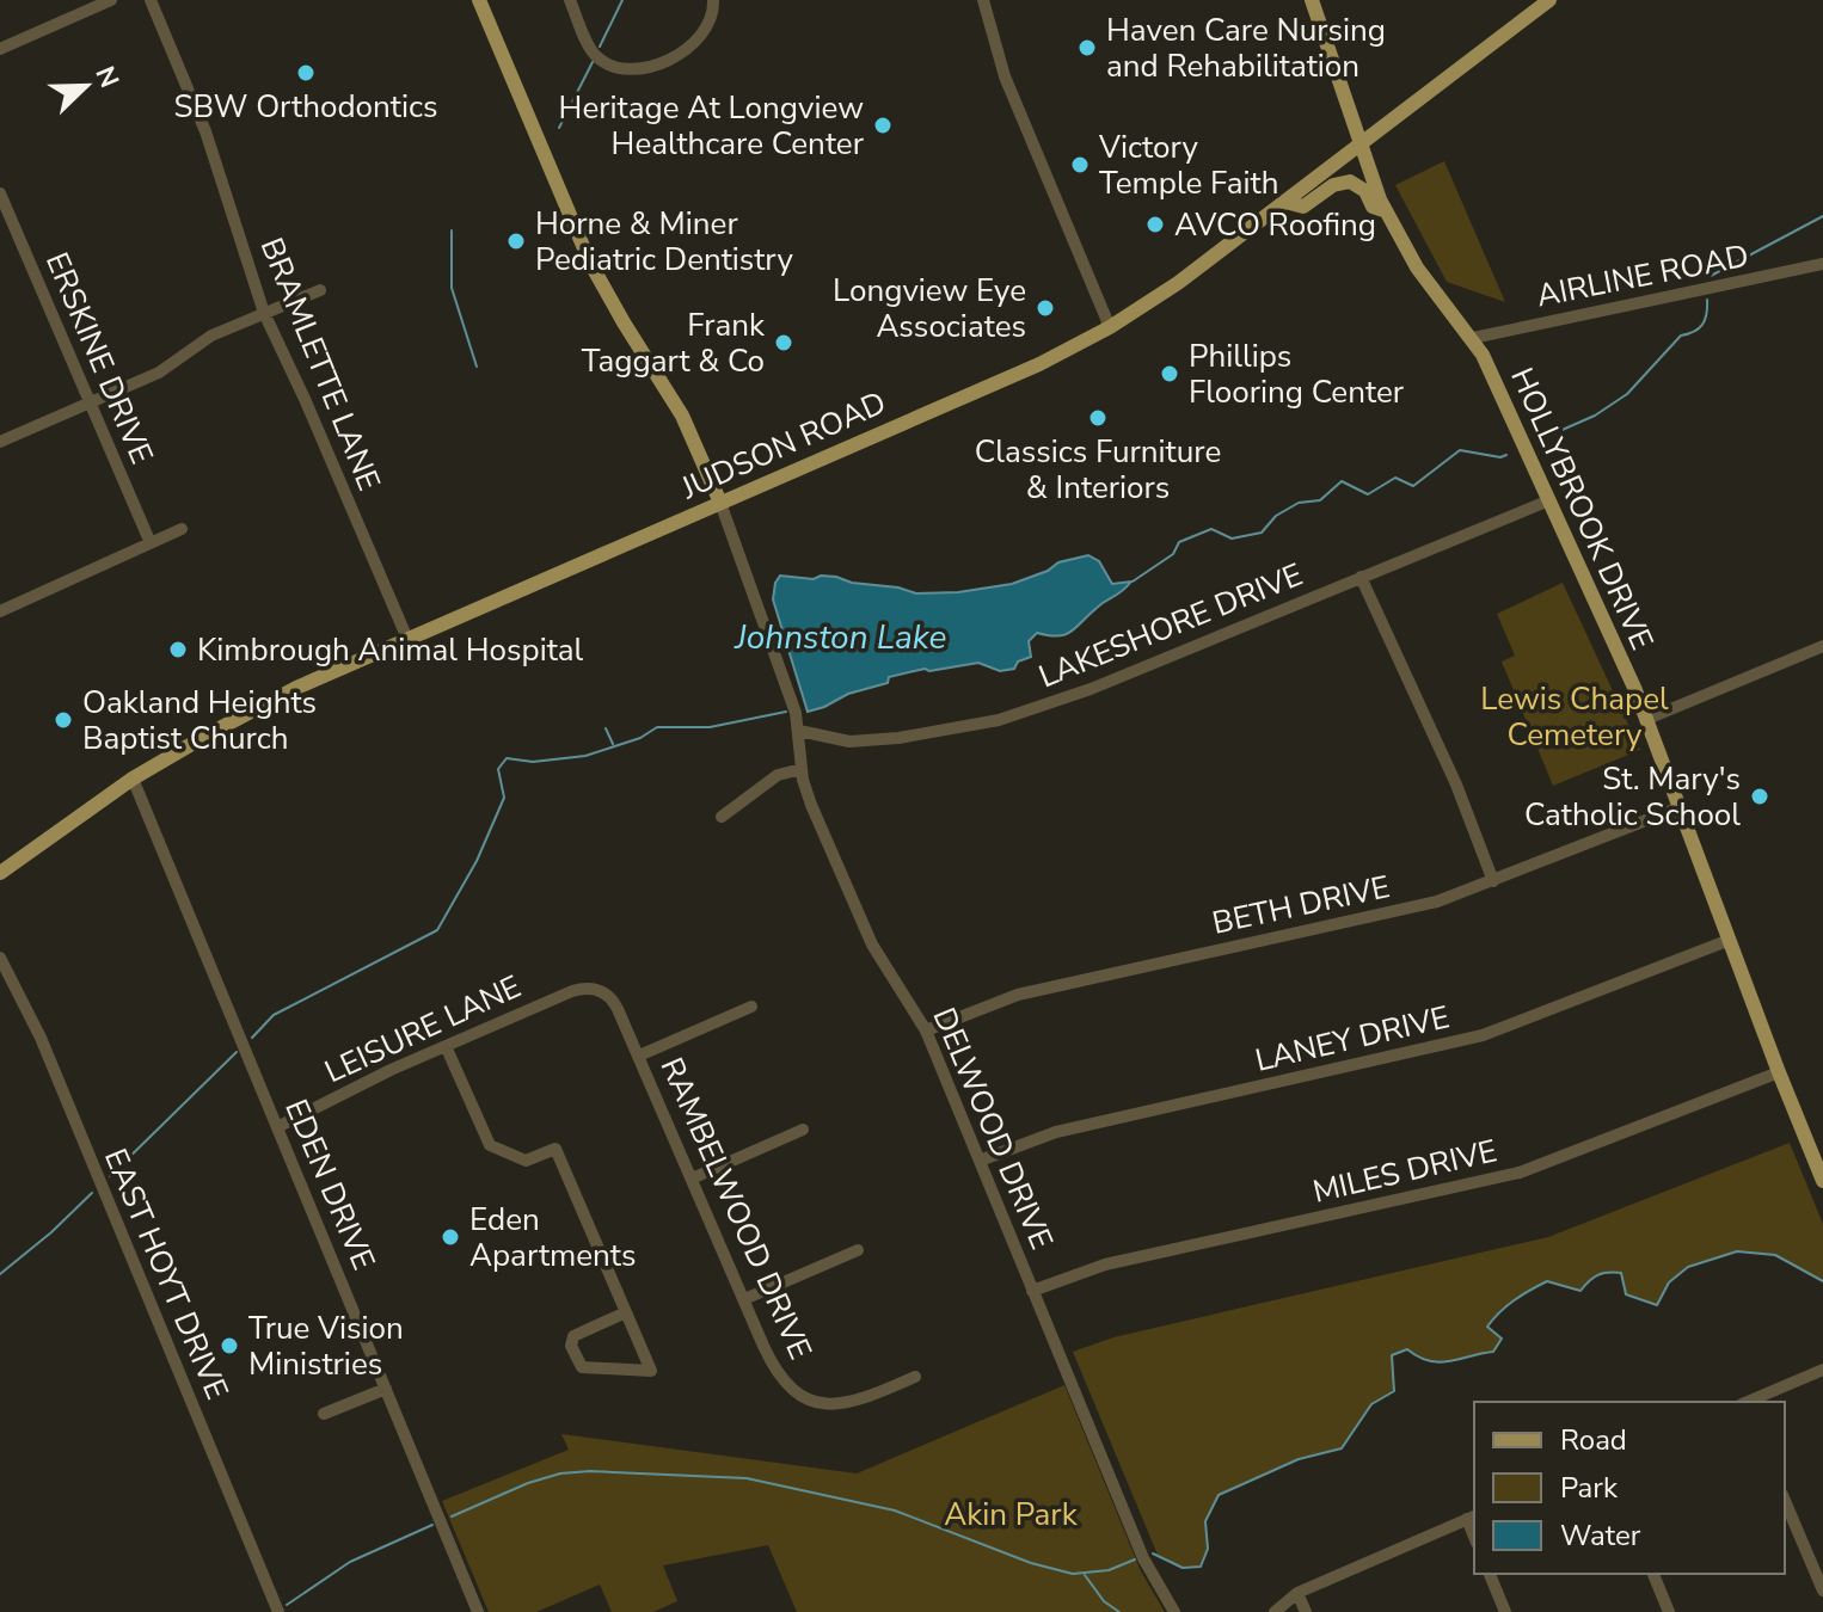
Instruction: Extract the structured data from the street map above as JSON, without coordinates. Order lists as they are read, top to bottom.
{
  "streets": {
    "main road": ["JUDSON ROAD", "HOLLYBROOK DRIVE"],
    "street": [
      "AIRLINE ROAD",
      "ERSKINE DRIVE",
      "BRAMLETTE LANE",
      "LAKESHORE DRIVE",
      "BETH DRIVE",
      "LEISURE LANE",
      "LANEY DRIVE",
      "DELWOOD DRIVE",
      "MILES DRIVE",
      "EDEN DRIVE",
      "RAMBELWOOD DRIVE",
      "EAST HOYT DRIVE"
    ]
  },
  "crossings": [
    ["AIRLINE ROAD", "HOLLYBROOK DRIVE"],
    ["BRAMLETTE LANE", "JUDSON ROAD"],
    ["JUDSON ROAD", "HOLLYBROOK DRIVE"],
    ["JUDSON ROAD", "DELWOOD DRIVE"],
    ["JUDSON ROAD", "EDEN DRIVE"],
    ["HOLLYBROOK DRIVE", "LAKESHORE DRIVE"],
    ["HOLLYBROOK DRIVE", "BETH DRIVE"],
    ["HOLLYBROOK DRIVE", "LANEY DRIVE"],
    ["HOLLYBROOK DRIVE", "MILES DRIVE"],
    ["LAKESHORE DRIVE", "DELWOOD DRIVE"],
    ["BETH DRIVE", "DELWOOD DRIVE"],
    ["LEISURE LANE", "EDEN DRIVE"],
    ["LEISURE LANE", "RAMBELWOOD DRIVE"],
    ["LANEY DRIVE", "DELWOOD DRIVE"],
    ["DELWOOD DRIVE", "MILES DRIVE"]
  ],
  "water": ["Johnston Lake"],
  "parks": ["Lewis Chapel Cemetery", "Akin Park"],
  "places": [
    "Haven Care Nursing and Rehabilitation",
    "SBW Orthodontics",
    "Heritage At Longview Healthcare Center",
    "Victory Temple Faith",
    "AVCO Roofing",
    "Horne & Miner Pediatric Dentistry",
    "Longview Eye Associates",
    "Frank Taggart & Co",
    "Phillips Flooring Center",
    "Classics Furniture & Interiors",
    "Kimbrough Animal Hospital",
    "Oakland Heights Baptist Church",
    "St. Mary's Catholic School",
    "Eden Apartments",
    "True Vision Ministries"
  ],
  "legend": ["Road", "Park", "Water"],
  "north": "top right"
}
